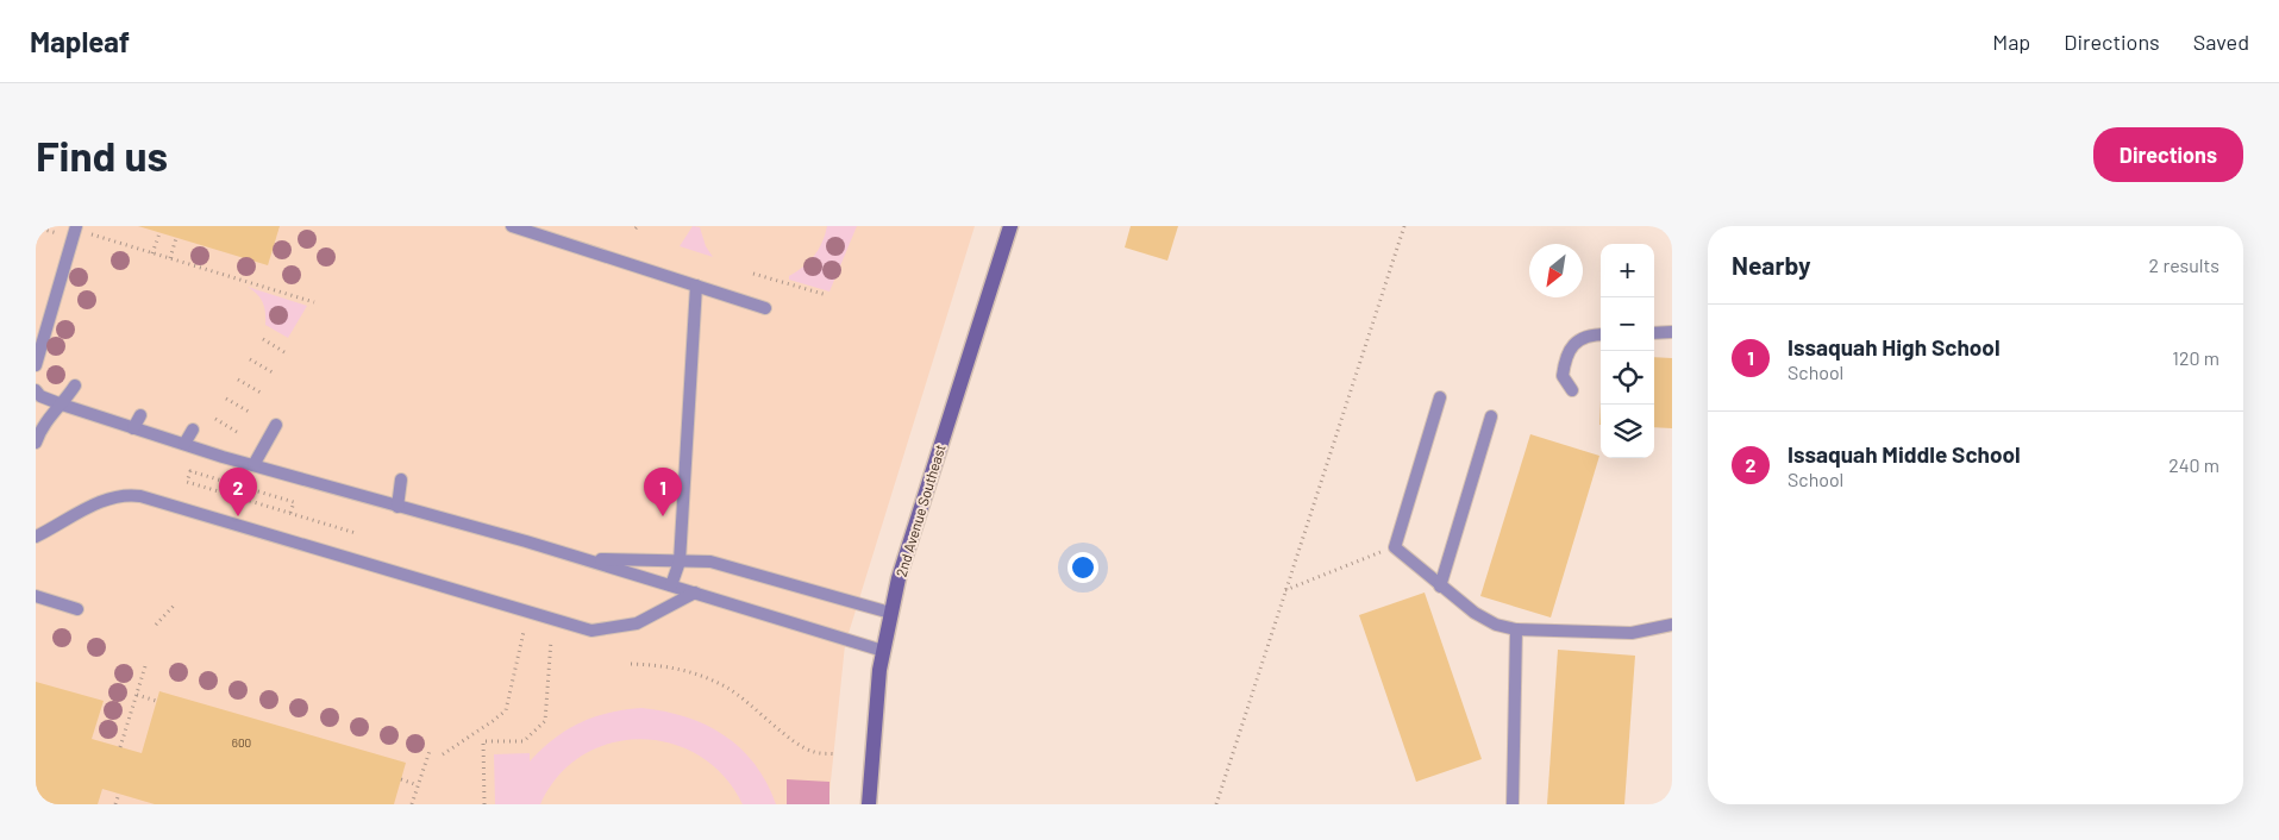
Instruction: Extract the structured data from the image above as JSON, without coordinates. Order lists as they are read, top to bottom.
{
  "streets": {
    "street": ["2nd Avenue Southeast"]
  },
  "house_numbers": ["600"],
  "north": "bottom left",
  "page": {
    "header": "Mapleaf",
    "nav": ["Map", "Directions", "Saved"],
    "buttons": "Directions",
    "title": "Find us",
    "heading": ["Nearby", "2 results"],
    "map_buttons": ["+", "−"],
    "list": [
      {
        "mark": "1",
        "name": "Issaquah High School",
        "note": "School",
        "value": "120 m"
      },
      {
        "mark": "2",
        "name": "Issaquah Middle School",
        "note": "School",
        "value": "240 m"
      }
    ],
    "pins": ["1", "2"]
  }
}
